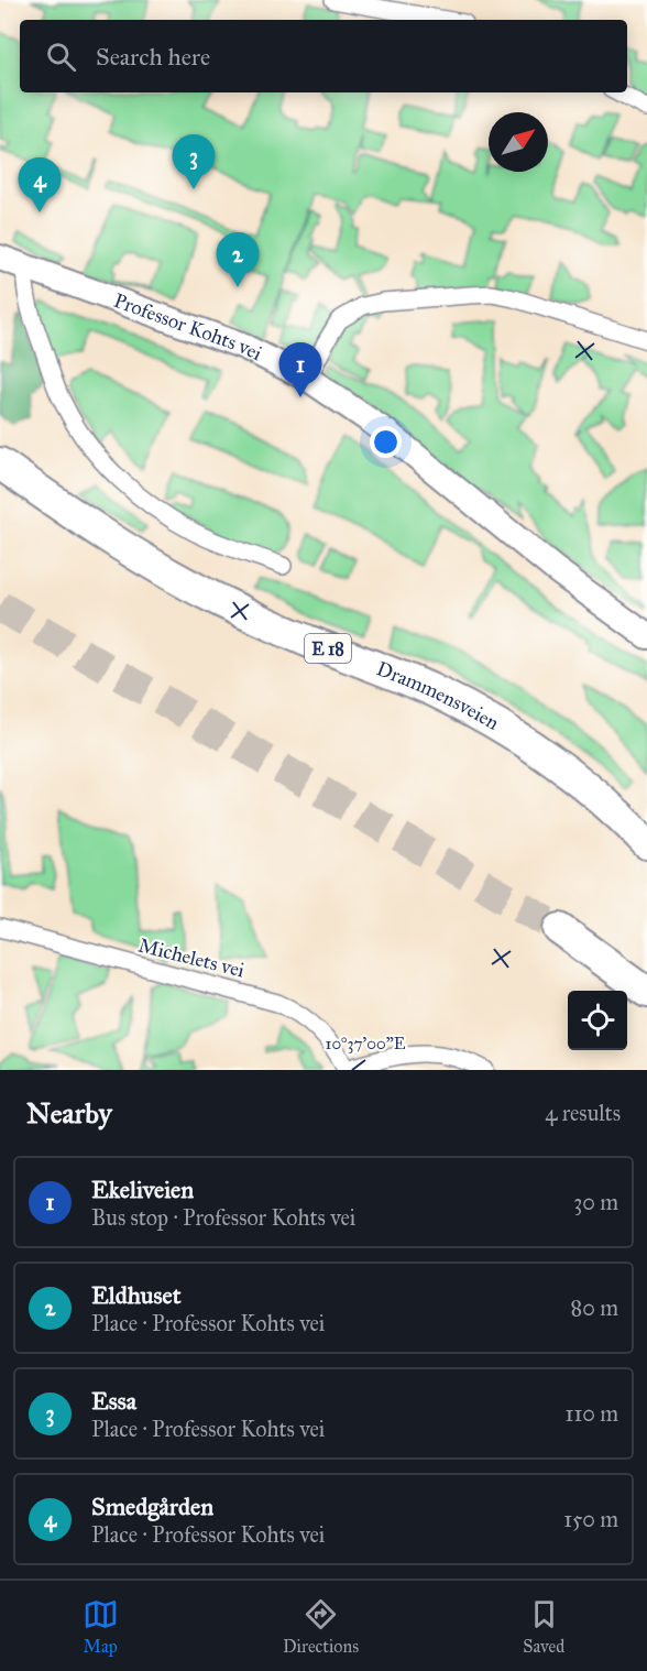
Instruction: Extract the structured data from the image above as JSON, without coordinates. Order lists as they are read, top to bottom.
{
  "streets": {
    "highway": ["E 18", "Drammensveien"],
    "main road": ["Professor Kohts vei"],
    "street": ["Michelets vei"]
  },
  "north": "top right",
  "page": {
    "search": "Search here",
    "pins": [
      "3",
      "4",
      "2",
      "1"
    ],
    "heading": ["Nearby", "4 results"],
    "list": [
      {
        "mark": "1",
        "name": "Ekeliveien",
        "note": "Bus stop · Professor Kohts vei",
        "value": "30 m"
      },
      {
        "mark": "2",
        "name": "Eldhuset",
        "note": "Place · Professor Kohts vei",
        "value": "80 m"
      },
      {
        "mark": "3",
        "name": "Essa",
        "note": "Place · Professor Kohts vei",
        "value": "110 m"
      },
      {
        "mark": "4",
        "name": "Smedgården",
        "note": "Place · Professor Kohts vei",
        "value": "150 m"
      }
    ],
    "nav": ["Map", "Directions", "Saved"]
  },
  "coordinates": ["10°37'00\"E"]
}
